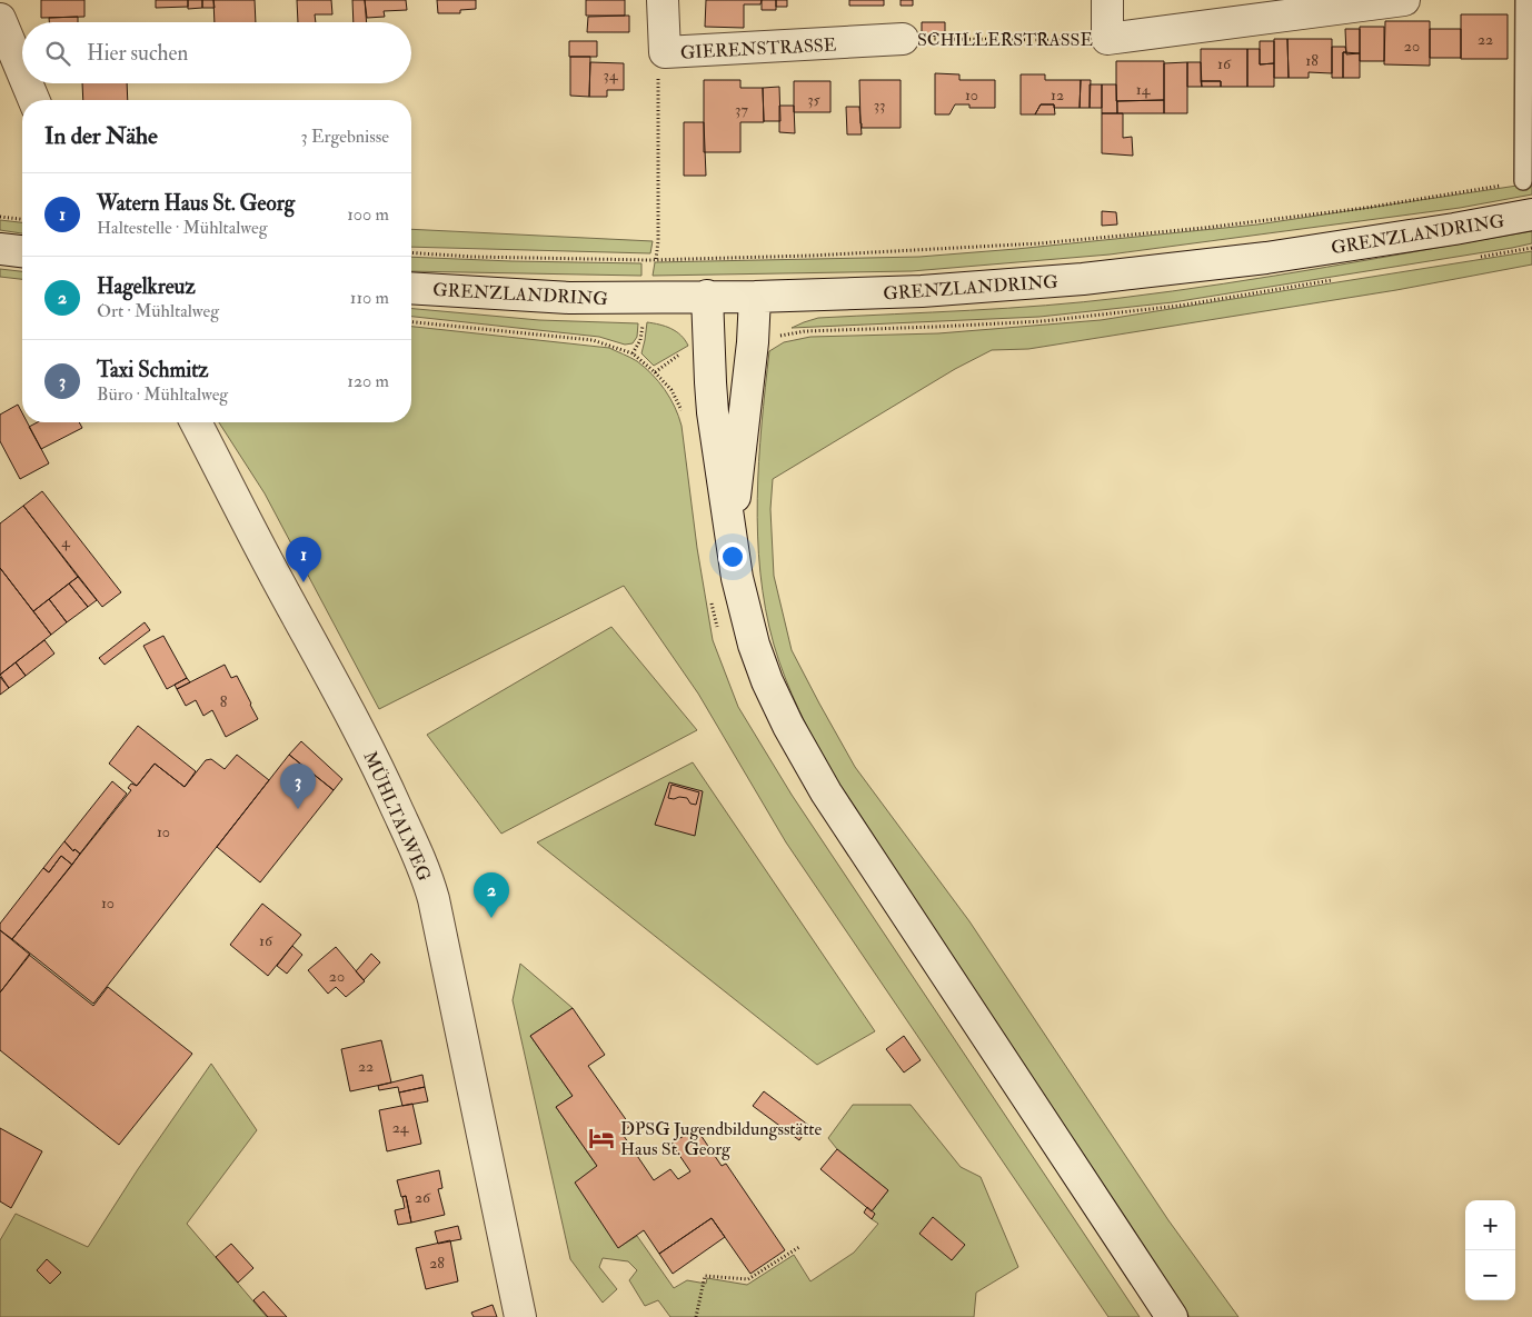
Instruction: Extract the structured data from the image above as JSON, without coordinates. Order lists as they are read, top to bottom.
{
  "streets": {
    "main road": [
      "SCHILLERSTRASSE",
      "GIERENSTRASSE",
      "GRENZLANDRING",
      "MÜHLTALWEG"
    ]
  },
  "crossings": [
    ["SCHILLERSTRASSE", "GIERENSTRASSE"]
  ],
  "places": {
    "hotel": ["DPSG Jugendbildungsstätte Haus St. Georg"]
  },
  "house_numbers": [
    "22",
    "20",
    "18",
    "16",
    "34",
    "14",
    "10",
    "12",
    "35",
    "33",
    "37",
    "4",
    "8",
    "10",
    "10",
    "16",
    "20",
    "22",
    "24",
    "26",
    "28"
  ],
  "page": {
    "search": "Hier suchen",
    "heading": ["In der Nähe", "3 Ergebnisse"],
    "list": [
      {
        "mark": "1",
        "name": "Watern Haus St. Georg",
        "note": "Haltestelle · Mühltalweg",
        "value": "100 m"
      },
      {
        "mark": "2",
        "name": "Hagelkreuz",
        "note": "Ort · Mühltalweg",
        "value": "110 m"
      },
      {
        "mark": "3",
        "name": "Taxi Schmitz",
        "note": "Büro · Mühltalweg",
        "value": "120 m"
      }
    ],
    "pins": ["1", "3", "2"],
    "map_buttons": ["+", "−"]
  }
}
